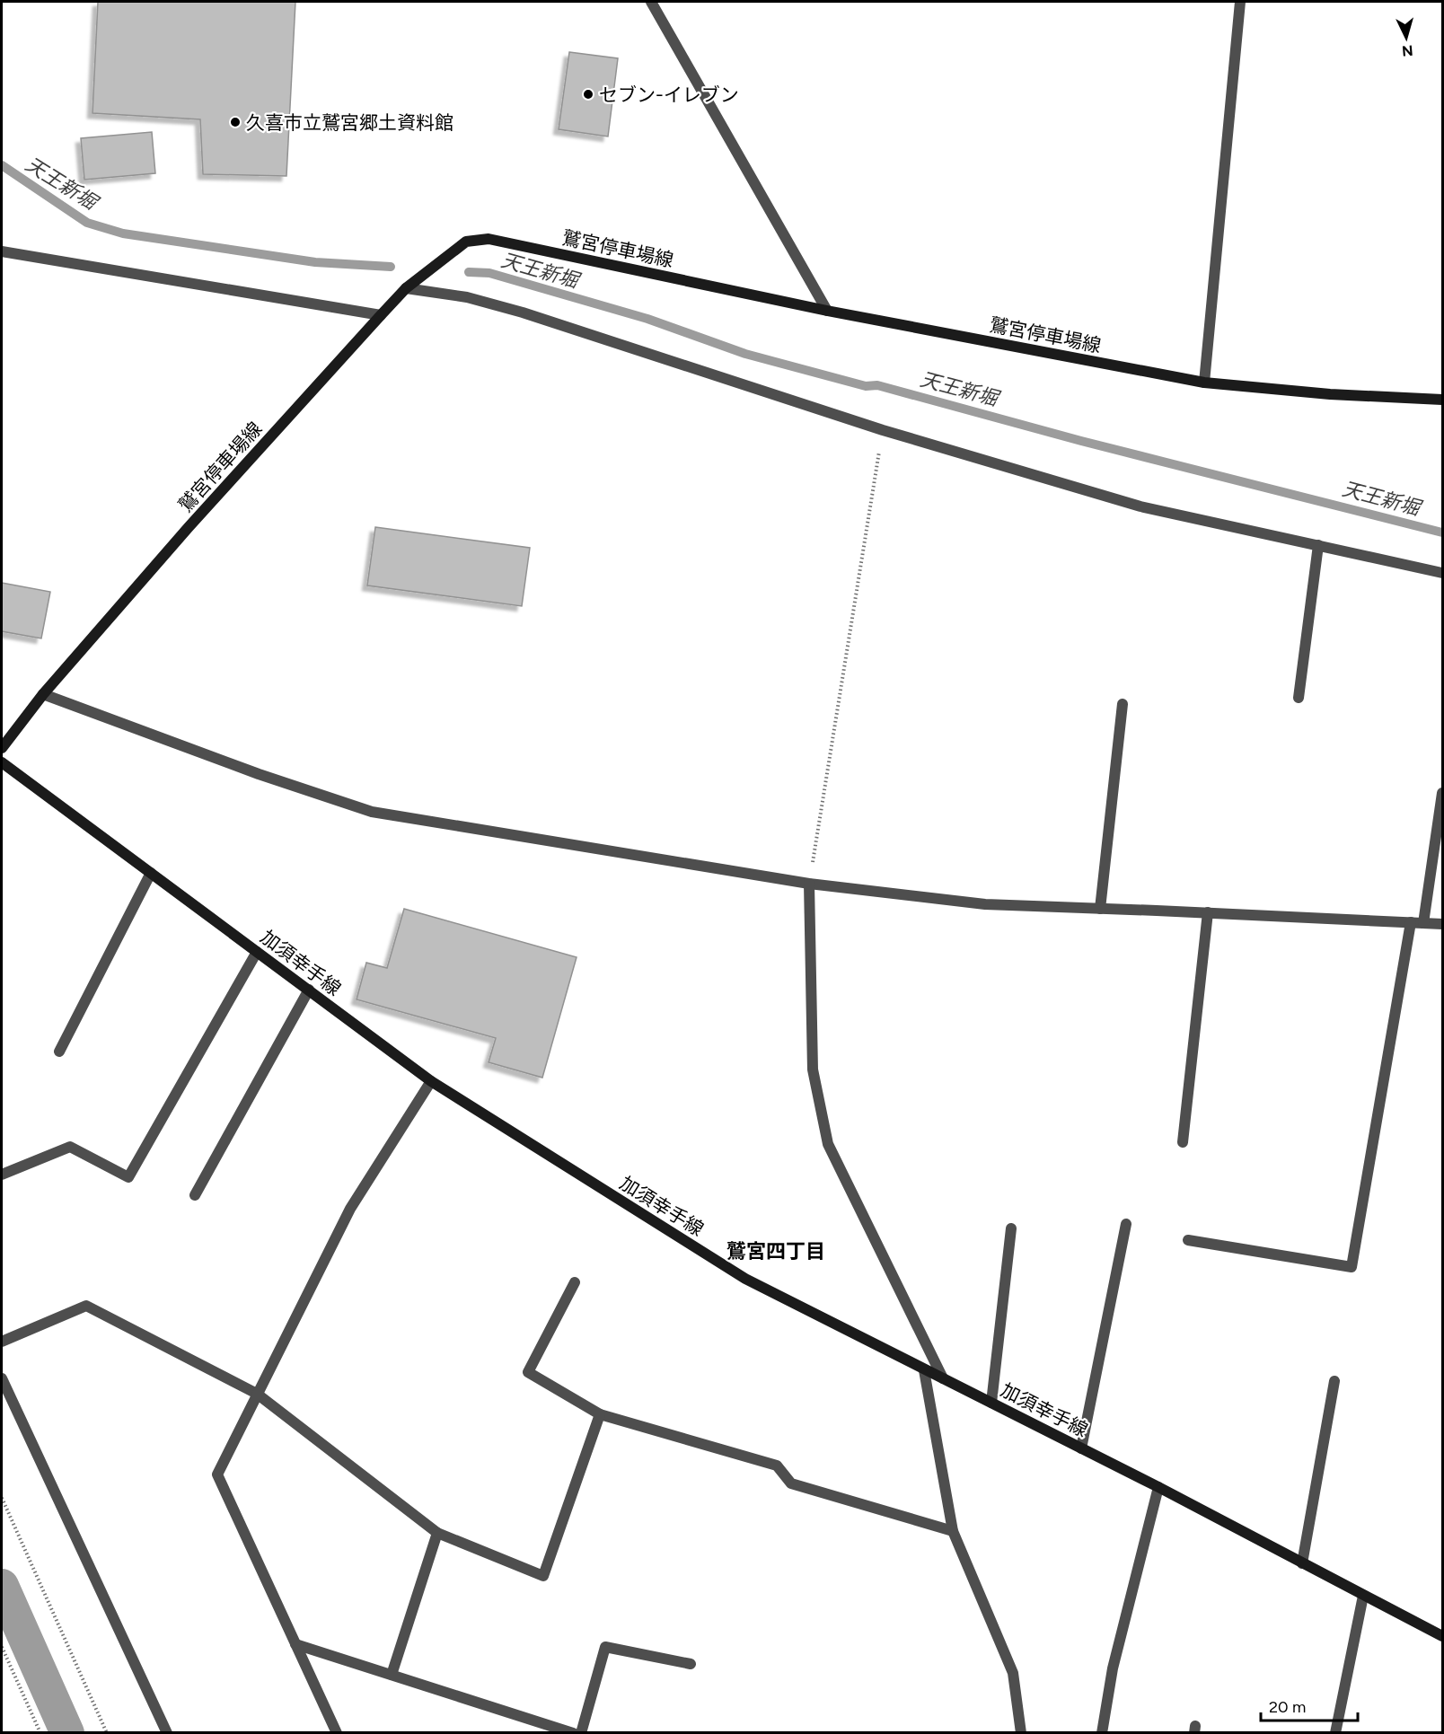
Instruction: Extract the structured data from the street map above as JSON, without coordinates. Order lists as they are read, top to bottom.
{
  "streets": {
    "main road": ["鷲宮停車場線", "加須幸手線"]
  },
  "districts": ["鷲宮四丁目"],
  "water": ["天王新堀"],
  "places": ["セブン-イレブン", "久喜市立鷲宮郷土資料館"],
  "scale_bar": "20 m",
  "north": "bottom"
}
